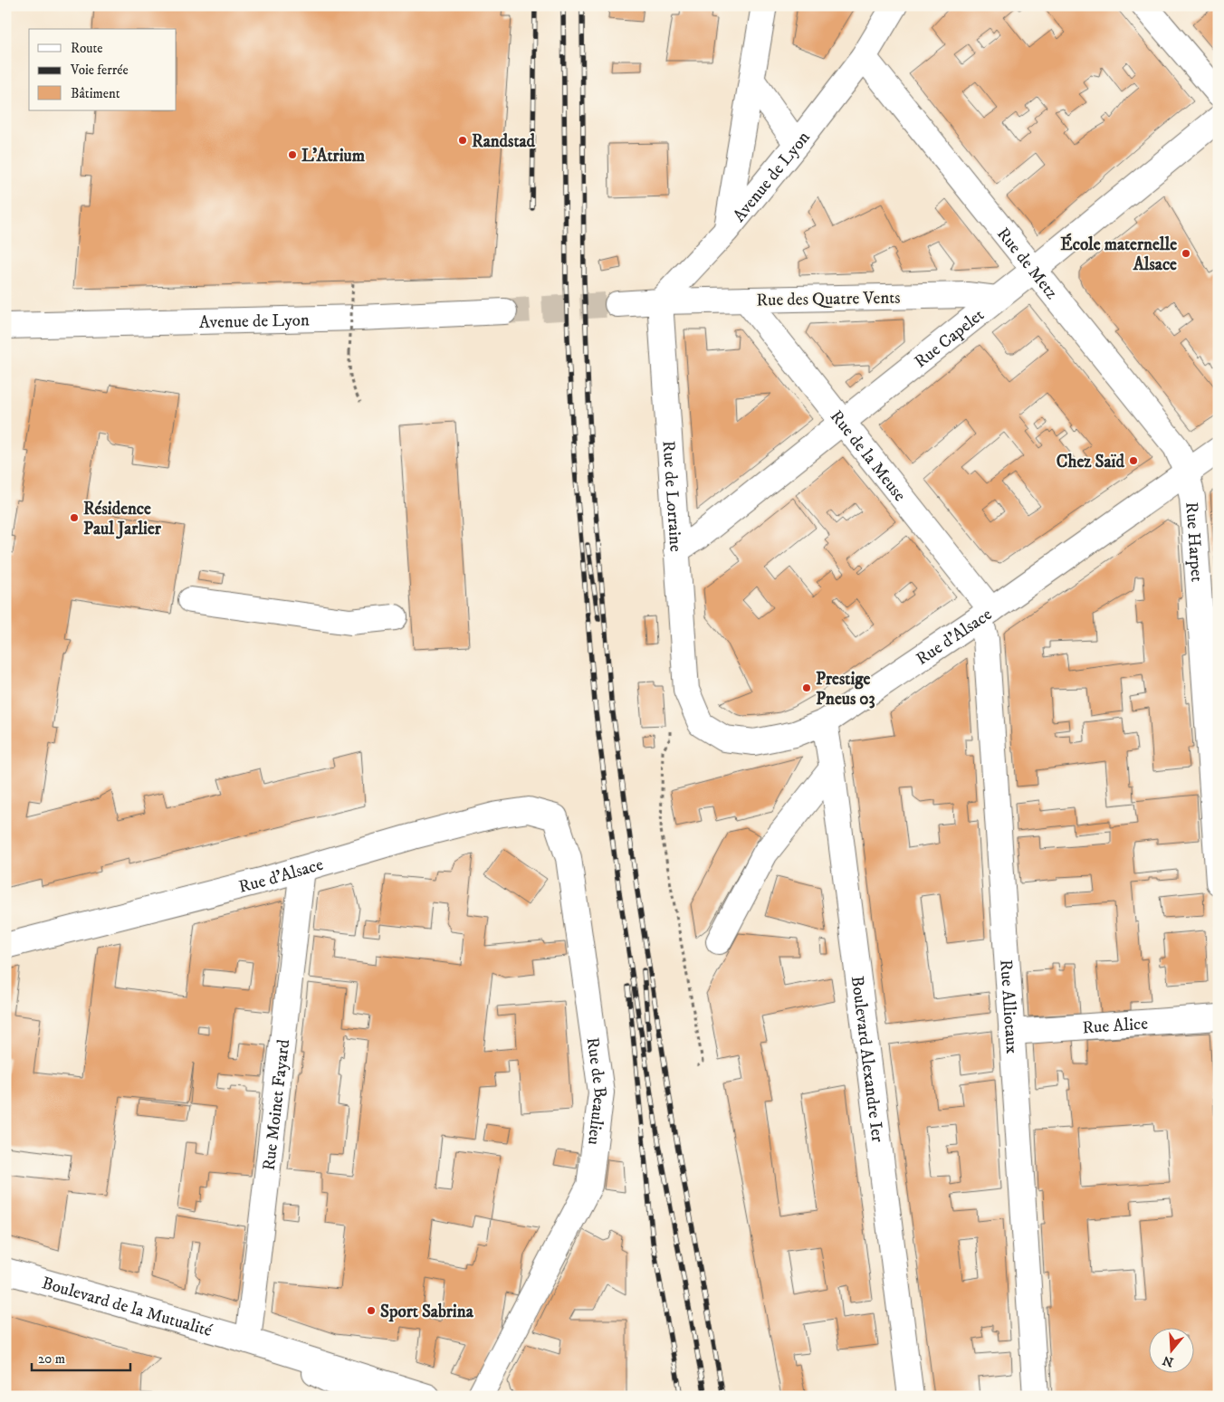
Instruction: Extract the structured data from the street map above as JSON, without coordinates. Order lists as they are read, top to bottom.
{
  "streets": {
    "street": [
      "Avenue de Lyon",
      "Rue de Metz",
      "Rue des Quatre Vents",
      "Rue Capelet",
      "Rue de la Meuse",
      "Rue de Lorraine",
      "Rue Harpet",
      "Rue d'Alsace",
      "Rue Alliotaux",
      "Rue Alice",
      "Boulevard Alexandre Ier",
      "Rue de Beaulieu",
      "Rue Moinet Fayard",
      "Boulevard de la Mutualité"
    ]
  },
  "crossings": [
    ["Avenue de Lyon", "Rue de Metz"],
    ["Avenue de Lyon", "Rue des Quatre Vents"],
    ["Avenue de Lyon", "Rue de Lorraine"],
    ["Rue de Metz", "Rue Capelet"],
    ["Rue de Metz", "Rue Harpet"],
    ["Rue de Metz", "Rue d'Alsace"],
    ["Rue des Quatre Vents", "Rue Capelet"],
    ["Rue des Quatre Vents", "Rue de la Meuse"],
    ["Rue des Quatre Vents", "Rue de Lorraine"],
    ["Rue Capelet", "Rue de la Meuse"],
    ["Rue Capelet", "Rue de Lorraine"],
    ["Rue de la Meuse", "Rue d'Alsace"],
    ["Rue de la Meuse", "Rue Alliotaux"],
    ["Rue de Lorraine", "Rue d'Alsace"],
    ["Rue Harpet", "Rue d'Alsace"],
    ["Rue d'Alsace", "Rue Alliotaux"],
    ["Rue d'Alsace", "Boulevard Alexandre Ier"],
    ["Rue d'Alsace", "Rue de Beaulieu"],
    ["Rue d'Alsace", "Rue Moinet Fayard"],
    ["Rue Alliotaux", "Rue Alice"],
    ["Rue Moinet Fayard", "Boulevard de la Mutualité"]
  ],
  "places": [
    "Randstad",
    "L'Atrium",
    "École maternelle Alsace",
    "Chez Saïd",
    "Résidence Paul Jarlier",
    "Prestige Pneus 03",
    "Sport Sabrina"
  ],
  "legend": ["Route", "Voie ferrée", "Bâtiment"],
  "scale_bar": "20 m",
  "north": "bottom"
}
